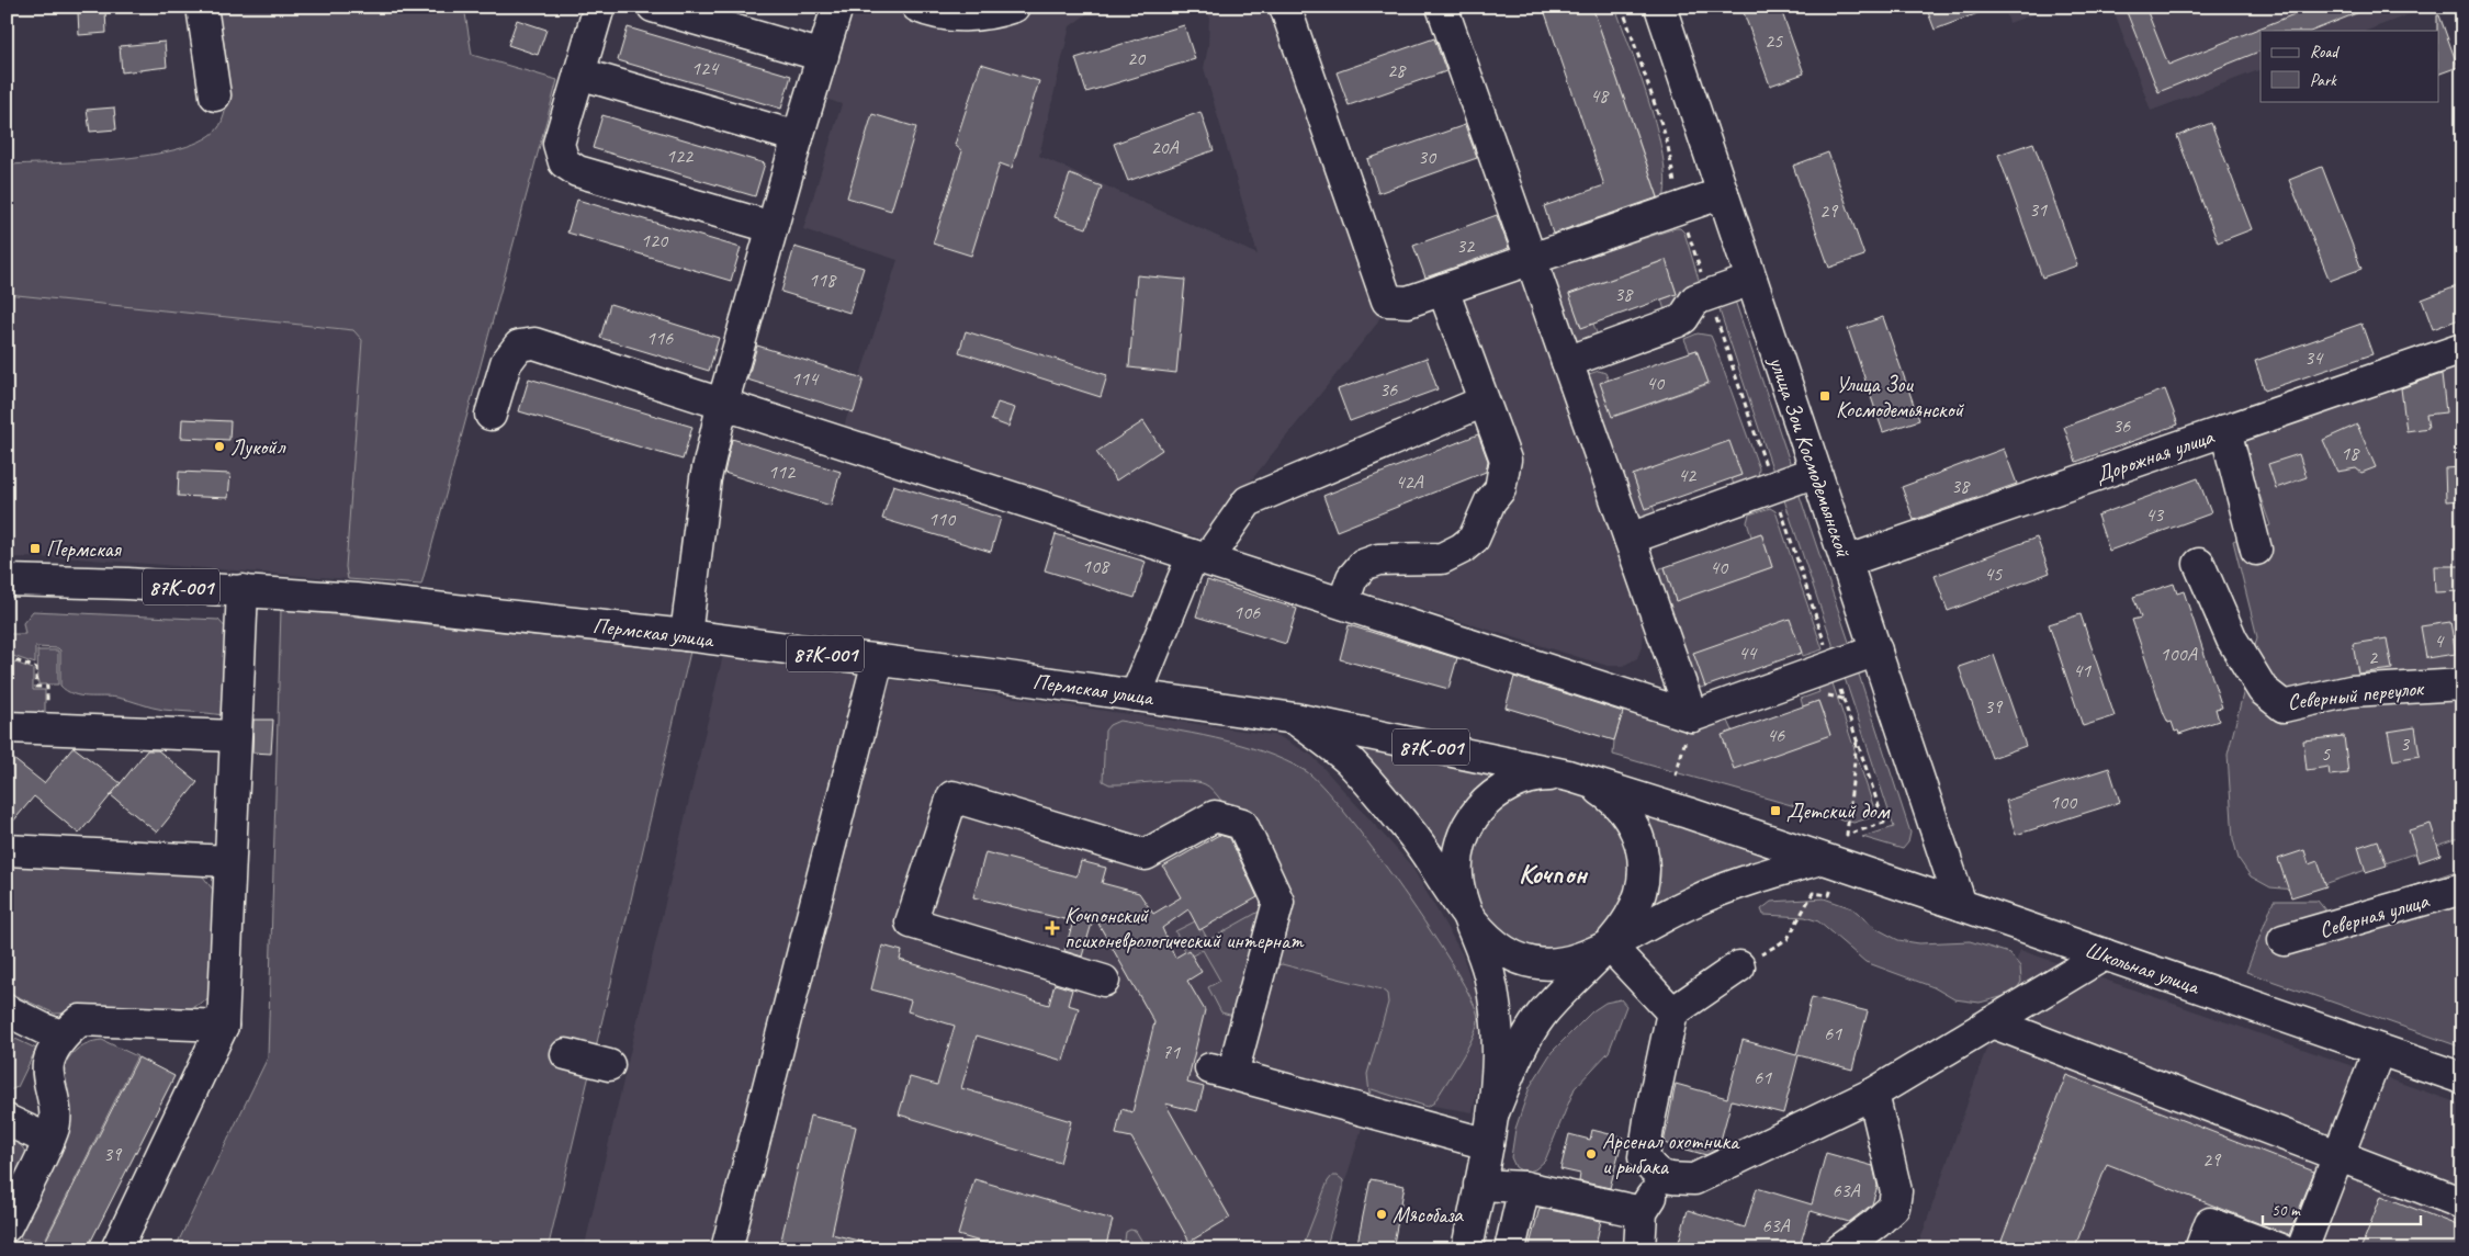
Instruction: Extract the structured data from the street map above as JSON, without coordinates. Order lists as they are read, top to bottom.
{
  "streets": {
    "main road": [
      "Дорожная улица",
      "улица Зои Космодемьянской",
      "87К-001",
      "Пермская улица",
      "Северный переулок",
      "Северная улица",
      "Школьная улица"
    ]
  },
  "crossings": [
    ["Дорожная улица", "улица Зои Космодемьянской"],
    ["улица Зои Космодемьянской", "Школьная улица"],
    ["87К-001", "Пермская улица"],
    ["87К-001", "Школьная улица"]
  ],
  "districts": ["Кочпон"],
  "places": {
    "transit": ["Улица Зои Космодемьянской", "Пермская", "Детский дом"],
    "other": ["Лукойл", "Арсенал охотника и рыбака", "Мясобаза"],
    "health": ["Кочпонский психоневрологический интернат"]
  },
  "house_numbers": [
    "25",
    "20",
    "124",
    "28",
    "48",
    "20А",
    "122",
    "30",
    "31",
    "29",
    "120",
    "32",
    "118",
    "38",
    "116",
    "34",
    "114",
    "40",
    "36",
    "36",
    "18",
    "112",
    "42",
    "42А",
    "38",
    "43",
    "110",
    "108",
    "40",
    "45",
    "106",
    "4",
    "44",
    "100А",
    "2",
    "41",
    "39",
    "46",
    "3",
    "5",
    "100",
    "61",
    "71",
    "61",
    "39",
    "29",
    "63А",
    "63А"
  ],
  "legend": ["Road", "Park"],
  "scale_bar": "50 m"
}
